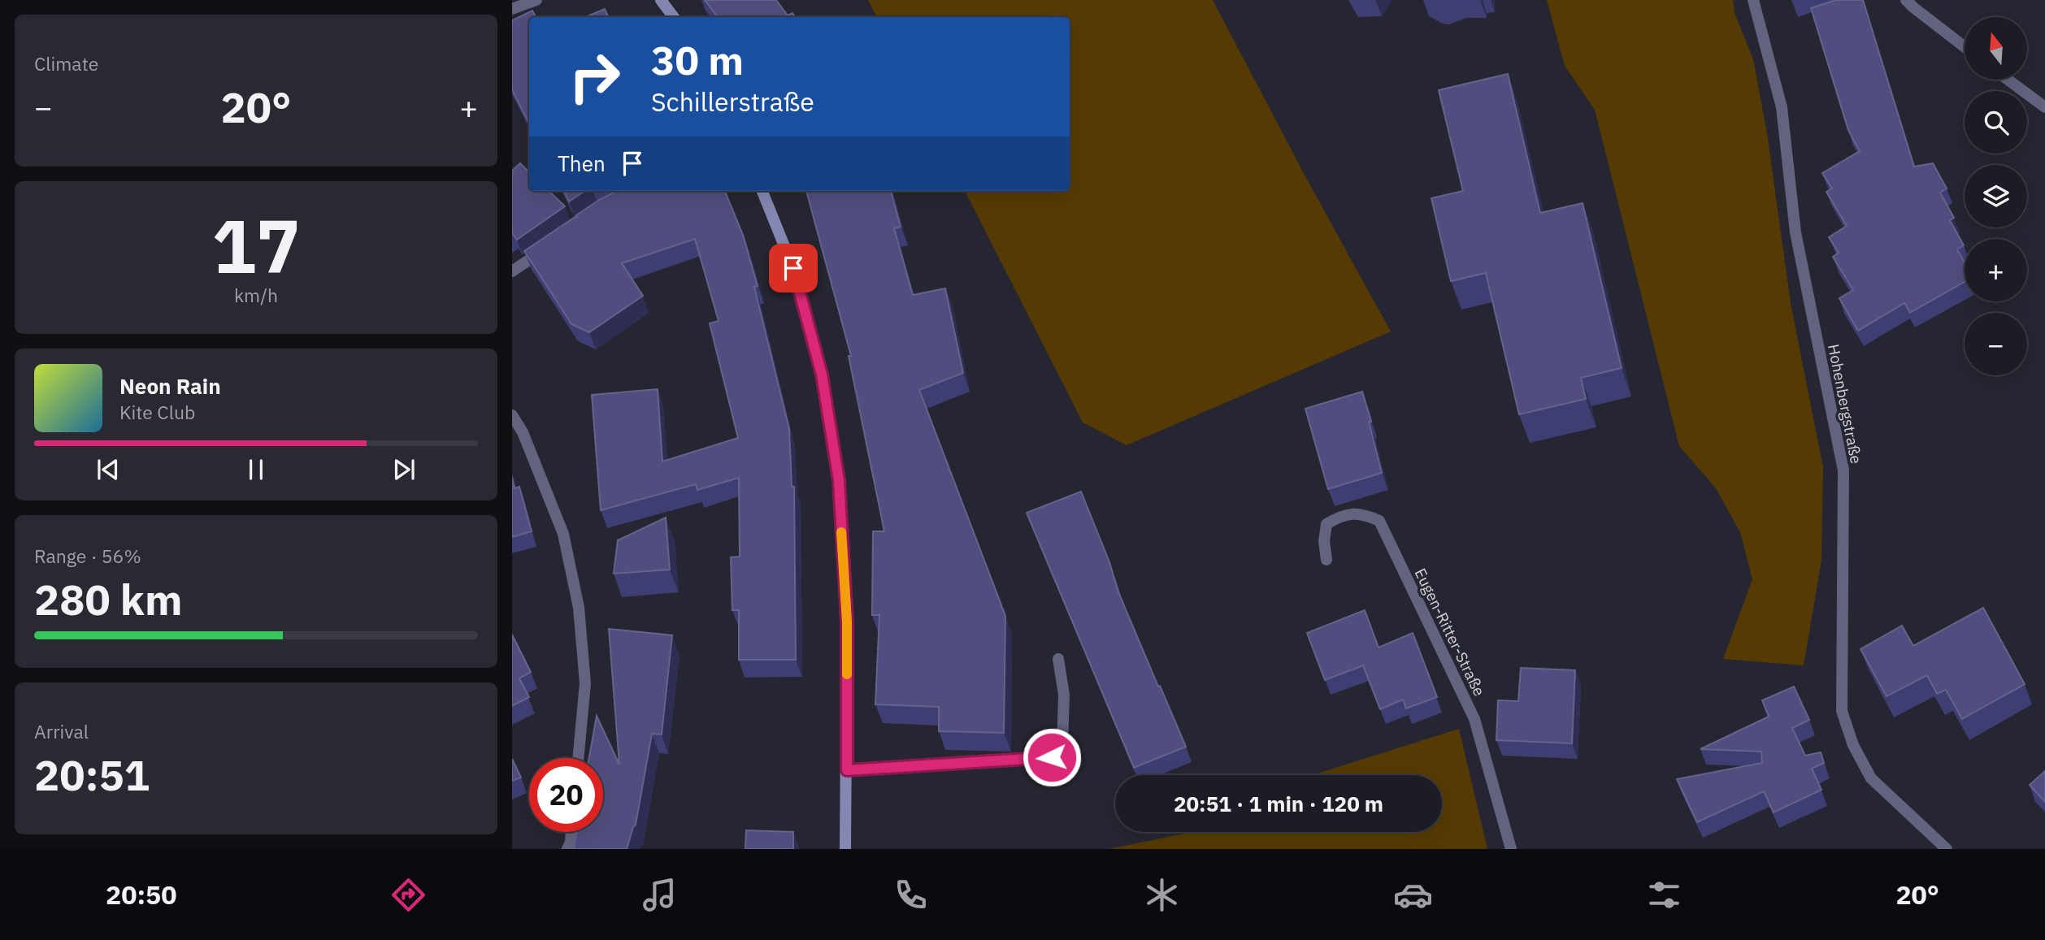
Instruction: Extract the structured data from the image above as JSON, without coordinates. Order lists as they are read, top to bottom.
{
  "streets": {
    "street": ["Hohenbergstraße", "Eugen-Ritter-Straße"]
  },
  "north": "top",
  "page": {
    "tile": [
      "Climate",
      ["17", "km/h"],
      ["Range · 56%", "280 km"],
      ["Arrival", "20:51"]
    ],
    "map_buttons": ["+", "−"],
    "turn": ["30 m", "Schillerstraße"],
    "heat": ["−", "20°", "+"],
    "then": "Then",
    "song": ["Neon Rain", "Kite Club"],
    "limit": "20",
    "trip": "20:51 · 1 min · 120 m",
    "tabs": ["20:50", "20°"]
  }
}
